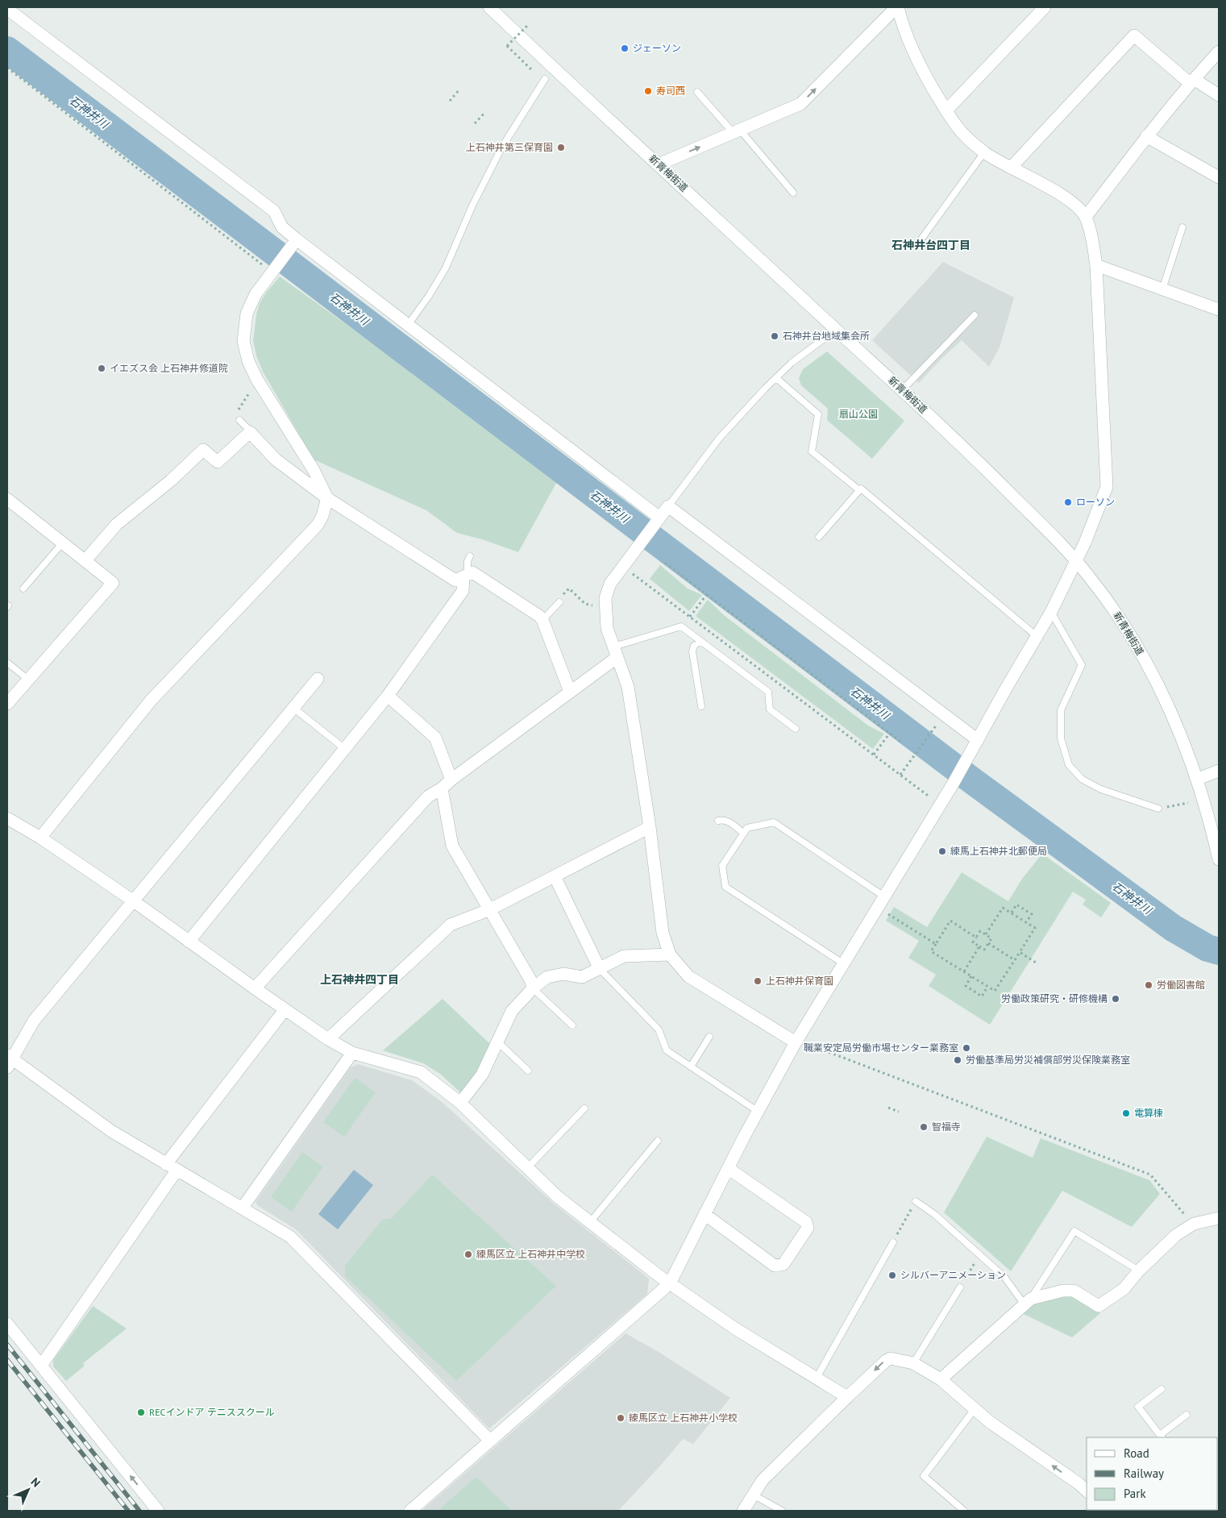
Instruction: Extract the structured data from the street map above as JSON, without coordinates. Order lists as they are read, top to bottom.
{
  "streets": {
    "street": ["新青梅街道"]
  },
  "districts": ["石神井台四丁目", "上石神井四丁目"],
  "water": ["石神井川"],
  "parks": ["扇山公園"],
  "places": [
    "ジェーソン",
    "寿司西",
    "上石神井第三保育園",
    "石神井台地域集会所",
    "イエズス会 上石神井修道院",
    "ローソン",
    "練馬上石神井北郵便局",
    "上石神井保育園",
    "労働図書館",
    "労働政策研究・研修機構",
    "職業安定局労働市場センター業務室",
    "労働基準局労災補償部労災保険業務室",
    "電算棟",
    "智福寺",
    "練馬区立 上石神井中学校",
    "シルバーアニメーション",
    "RECインドア テニススクール",
    "練馬区立 上石神井小学校"
  ],
  "legend": ["Road", "Railway", "Park"],
  "north": "top right"
}
